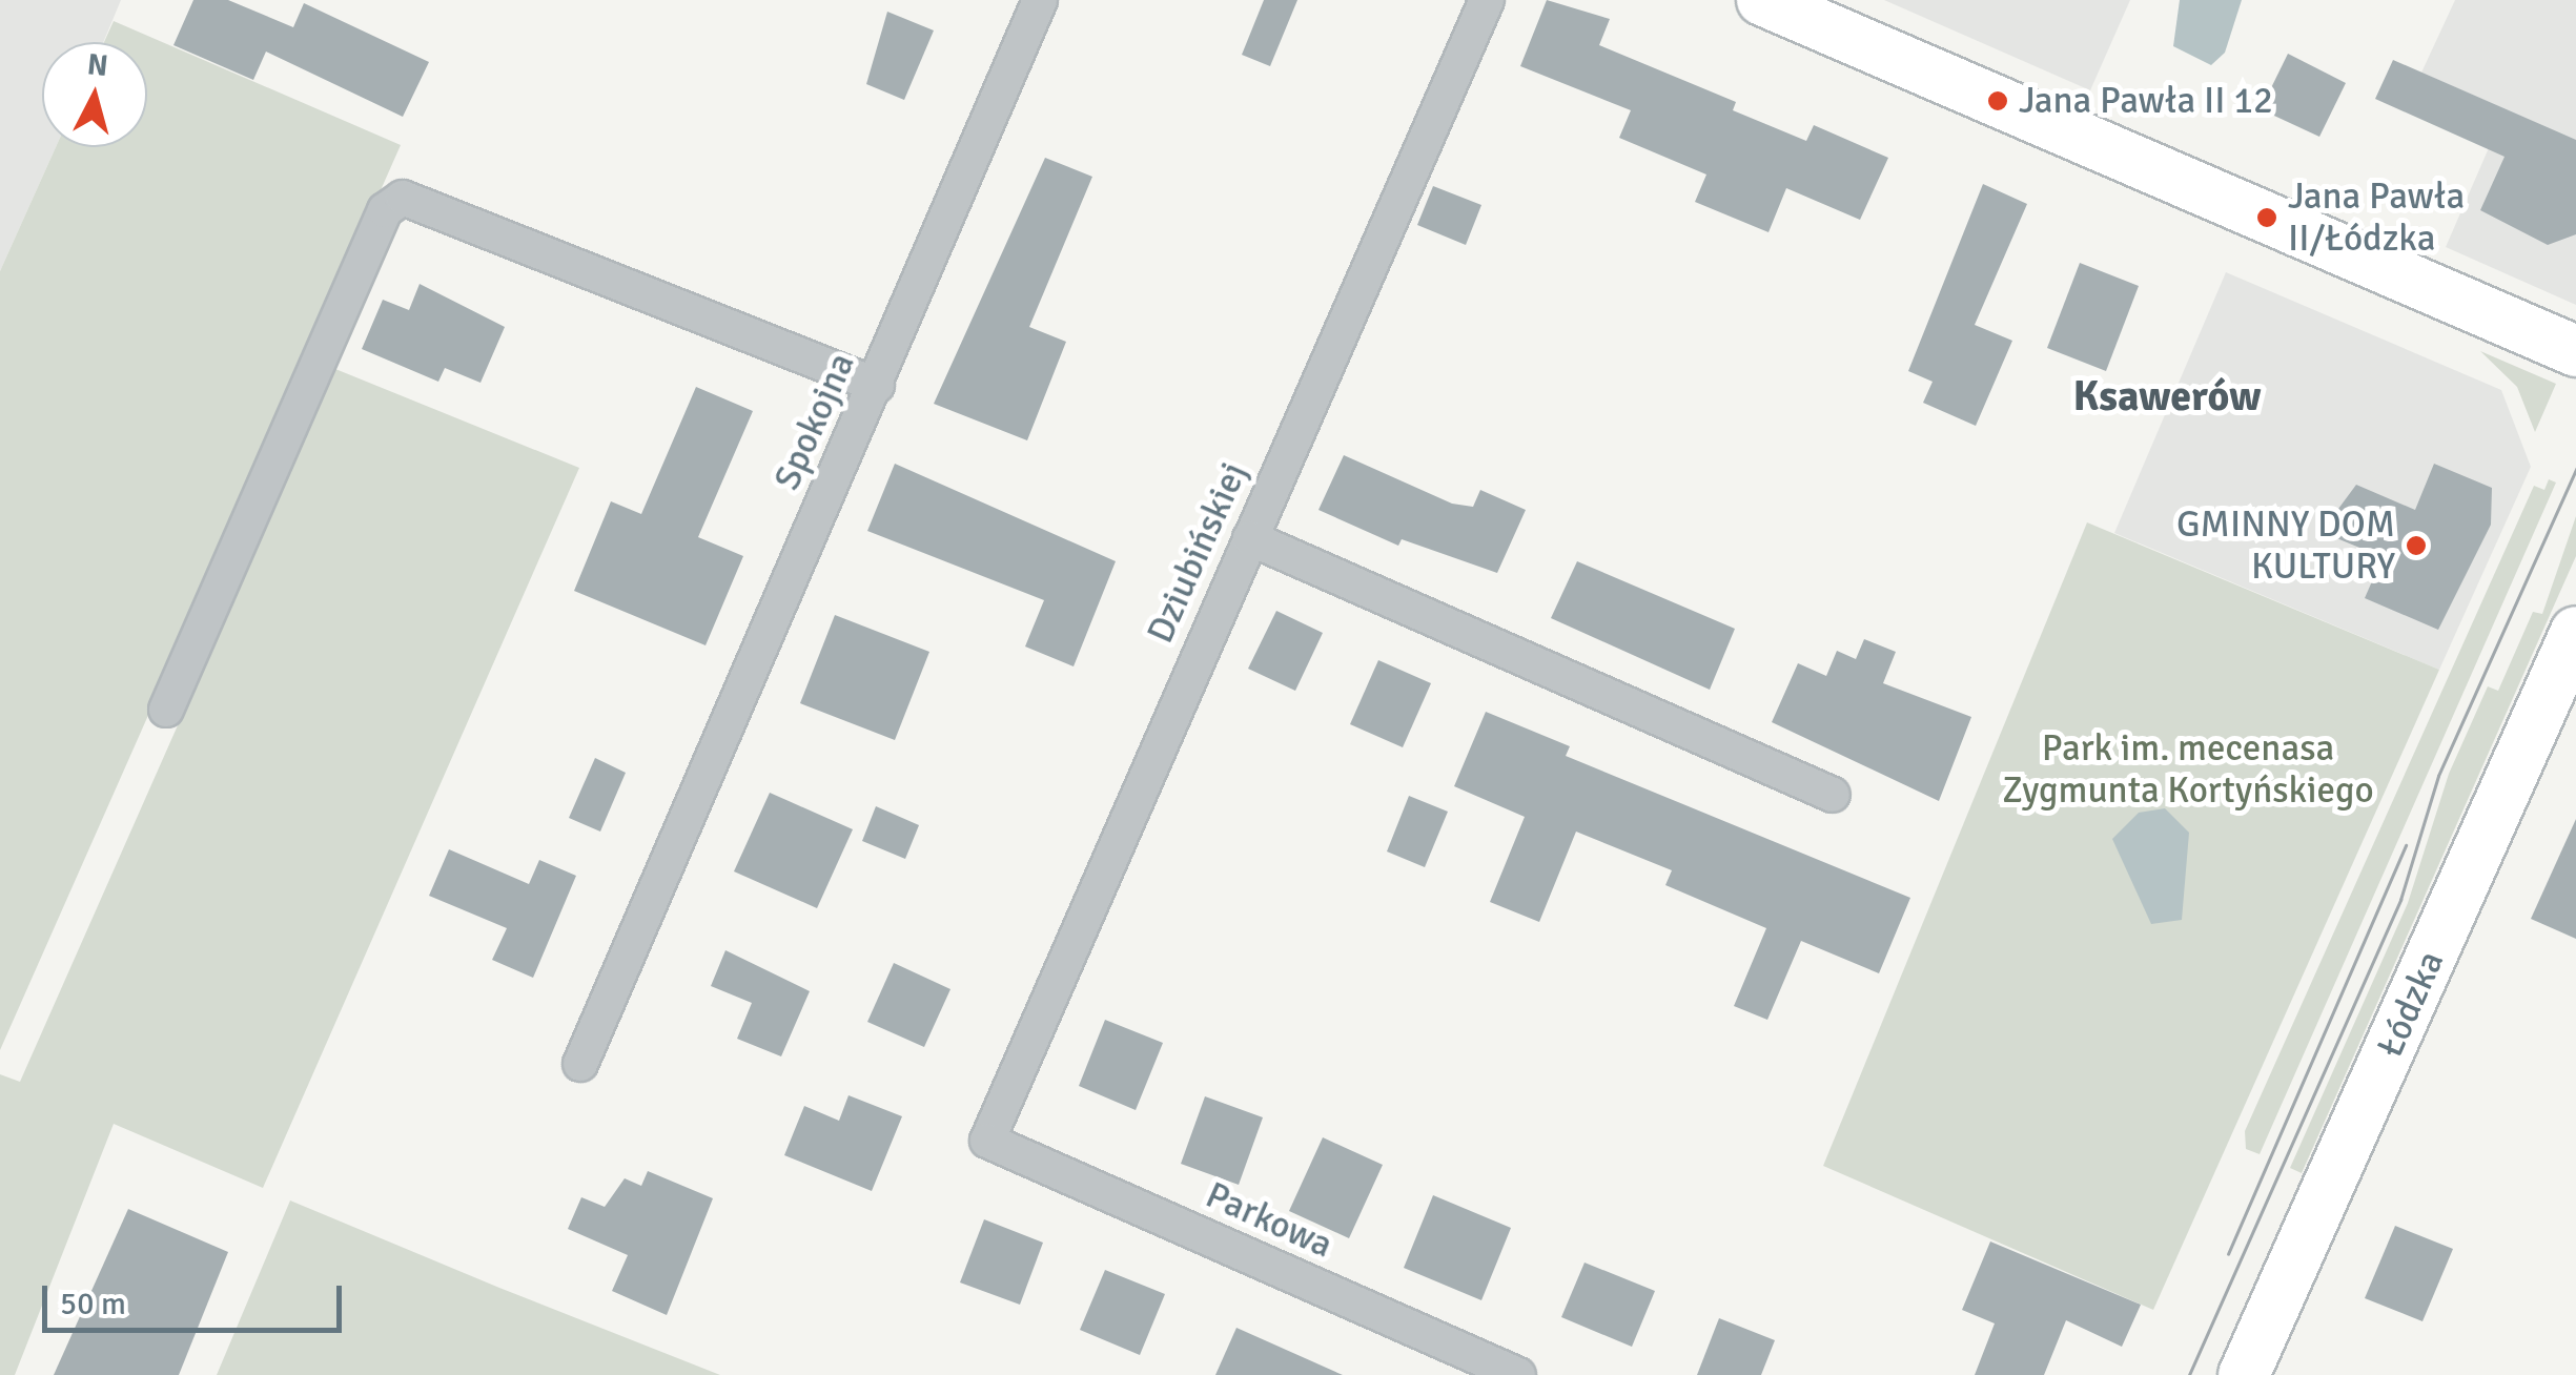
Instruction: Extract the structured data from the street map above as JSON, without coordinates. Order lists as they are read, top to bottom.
{
  "streets": {
    "street": [
      "Spokojna",
      "Dziubińskiej",
      "Łódzka",
      "Parkowa"
    ]
  },
  "crossings": [
    ["Dziubińskiej", "Parkowa"]
  ],
  "districts": ["Ksawerów"],
  "parks": ["Park im. mecenasa Zygmunta Kortyńskiego"],
  "places": ["Jana Pawła II 12", "Jana Pawła II/Łódzka", "GMINNY DOM KULTURY"],
  "scale_bar": "50 m",
  "north": "top"
}
